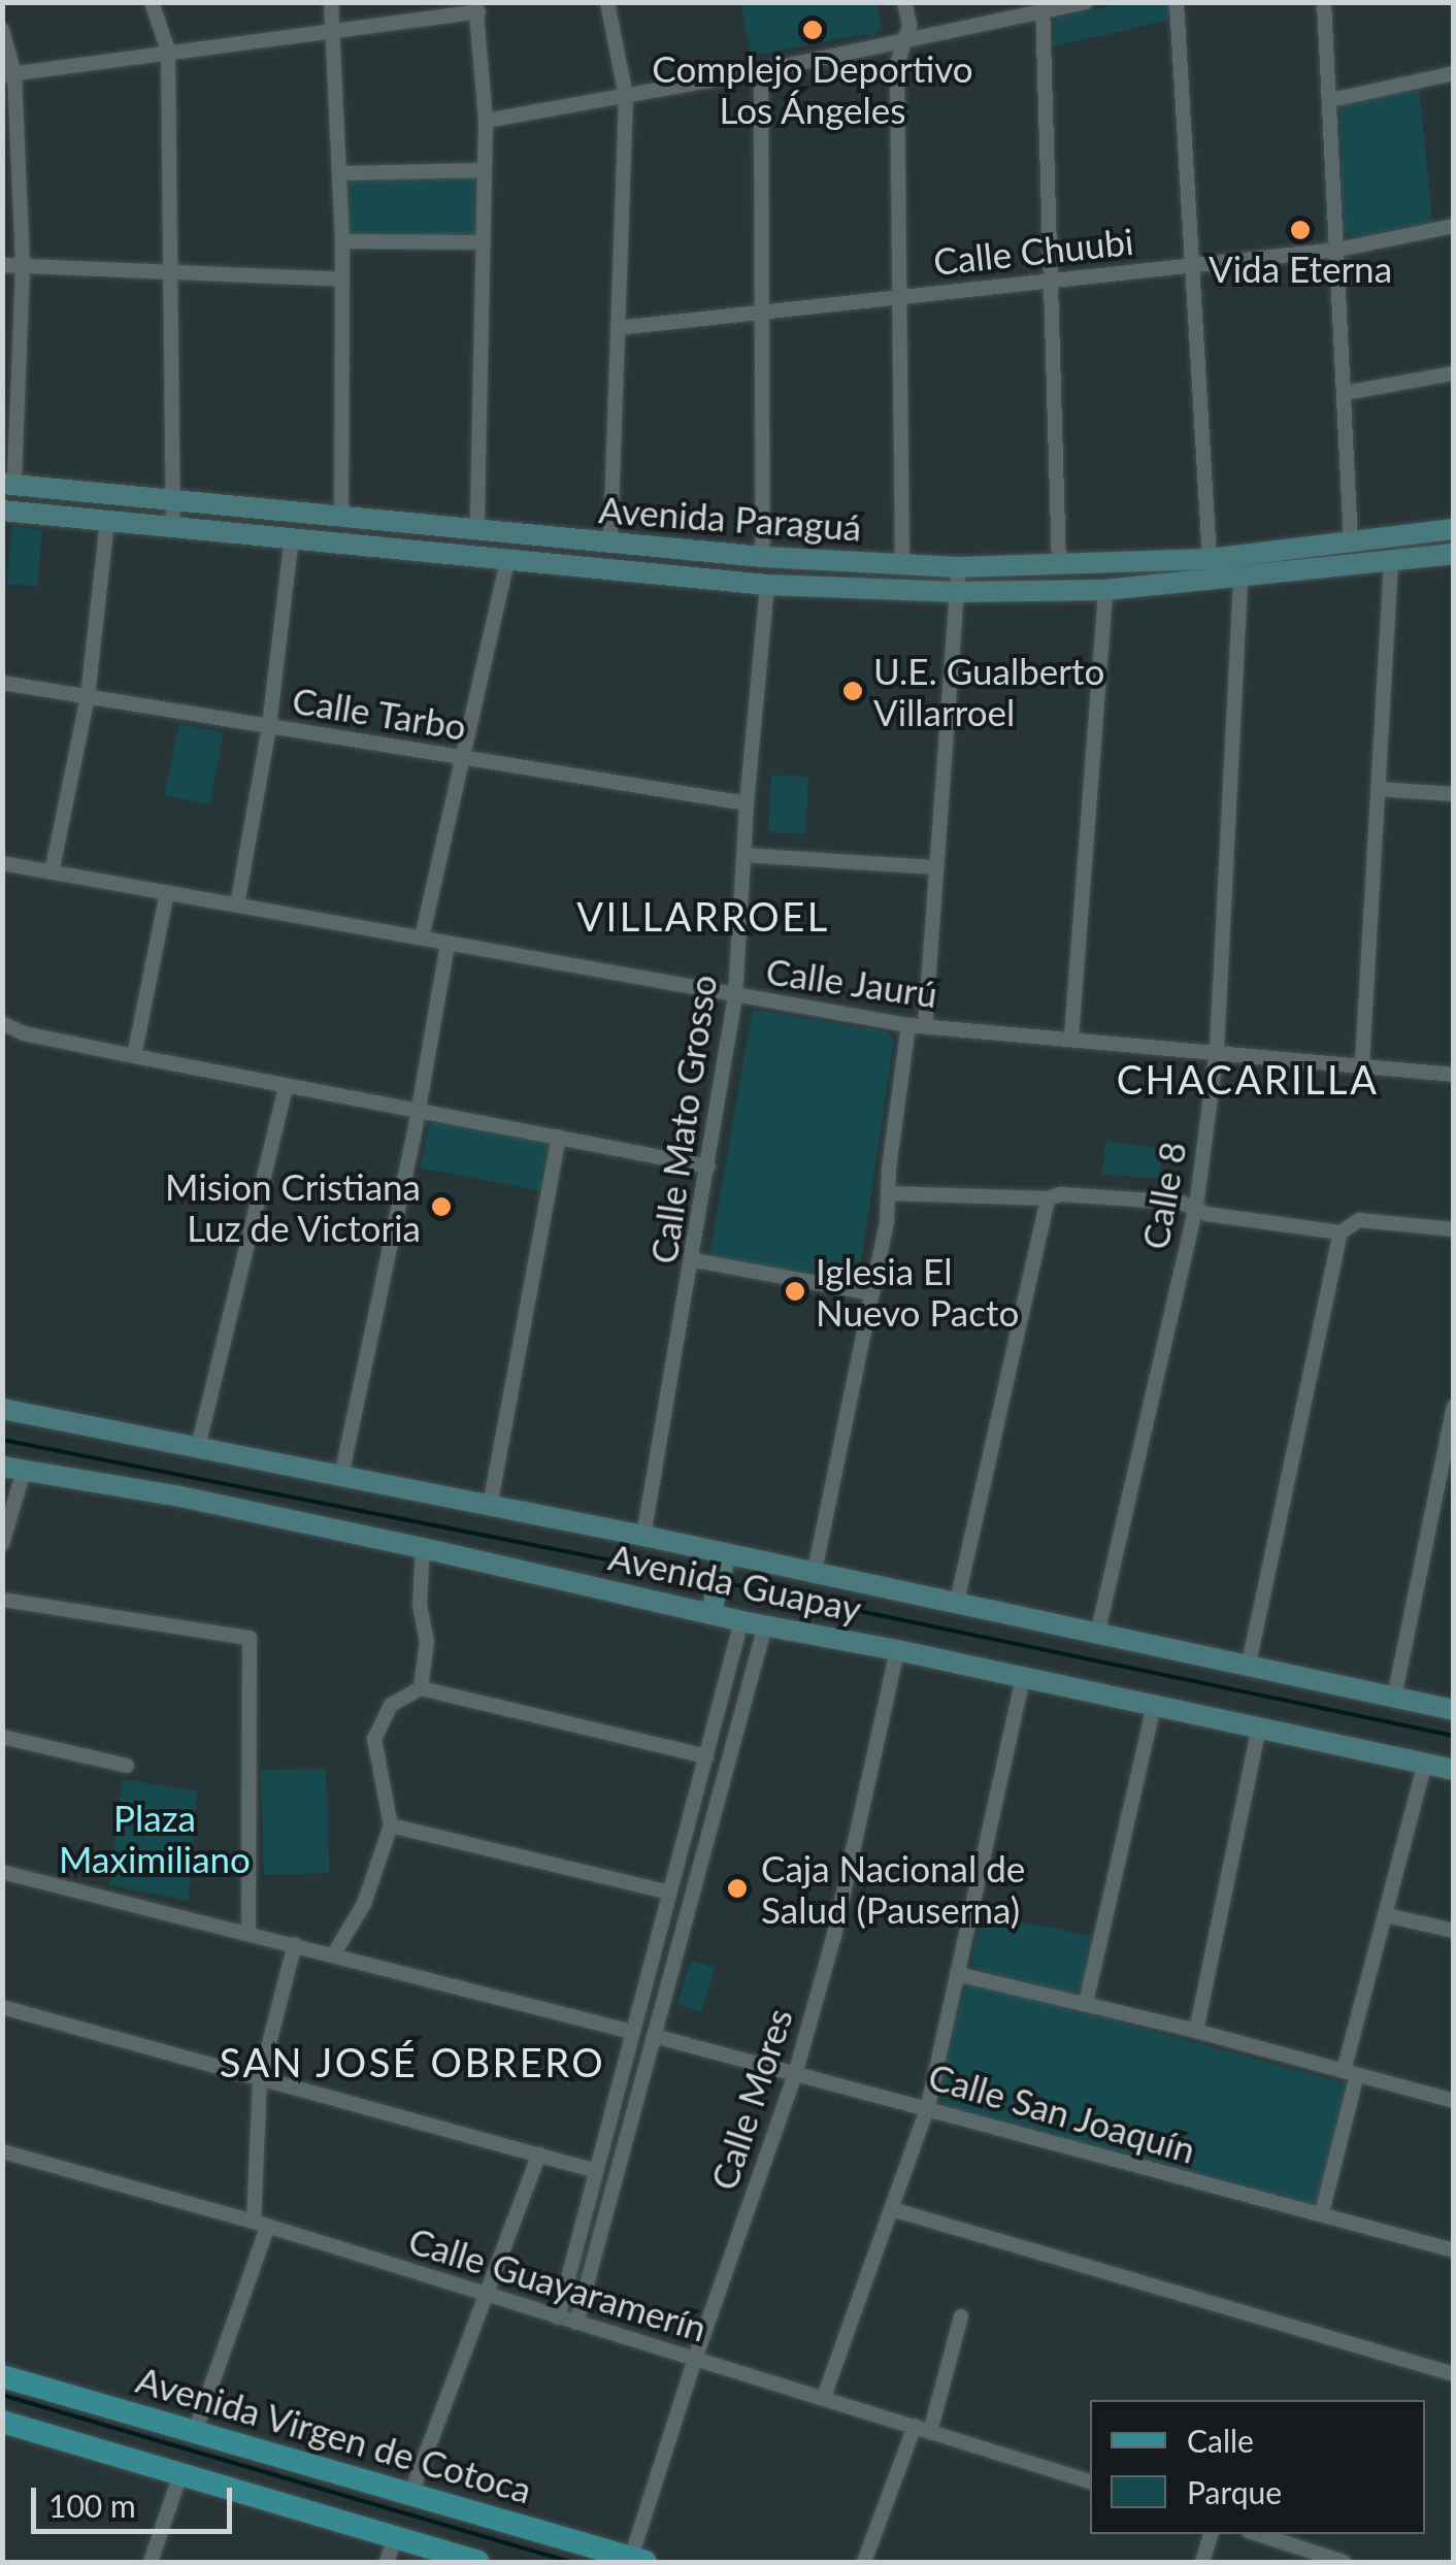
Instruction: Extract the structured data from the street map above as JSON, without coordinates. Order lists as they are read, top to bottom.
{
  "streets": {
    "main road": ["Avenida Paraguá", "Avenida Guapay", "Avenida Virgen de Cotoca"],
    "street": [
      "Calle Chuubi",
      "Calle Tarbo",
      "Calle Jaurú",
      "Calle Mato Grosso",
      "Calle 8",
      "Calle Mores",
      "Calle San Joaquín",
      "Calle Guayaramerín"
    ]
  },
  "crossings": [
    ["Avenida Paraguá", "Calle Mato Grosso"],
    ["Avenida Paraguá", "Calle 8"],
    ["Calle Tarbo", "Calle Mato Grosso"],
    ["Calle Jaurú", "Calle Mato Grosso"],
    ["Calle Jaurú", "Calle 8"],
    ["Calle Mato Grosso", "Avenida Guapay"],
    ["Calle 8", "Avenida Guapay"],
    ["Avenida Guapay", "Calle Mores"],
    ["Calle Mores", "Calle San Joaquín"],
    ["Calle Mores", "Calle Guayaramerín"],
    ["Calle Mores", "Avenida Virgen de Cotoca"]
  ],
  "districts": ["VILLARROEL", "CHACARILLA", "SAN JOSÉ OBRERO"],
  "parks": ["Plaza Maximiliano"],
  "places": [
    "Complejo Deportivo Los Ángeles",
    "Vida Eterna",
    "U.E. Gualberto Villarroel",
    "Mision Cristiana Luz de Victoria",
    "Iglesia El Nuevo Pacto",
    "Caja Nacional de Salud (Pauserna)"
  ],
  "legend": ["Calle", "Parque"],
  "scale_bar": "100 m"
}
